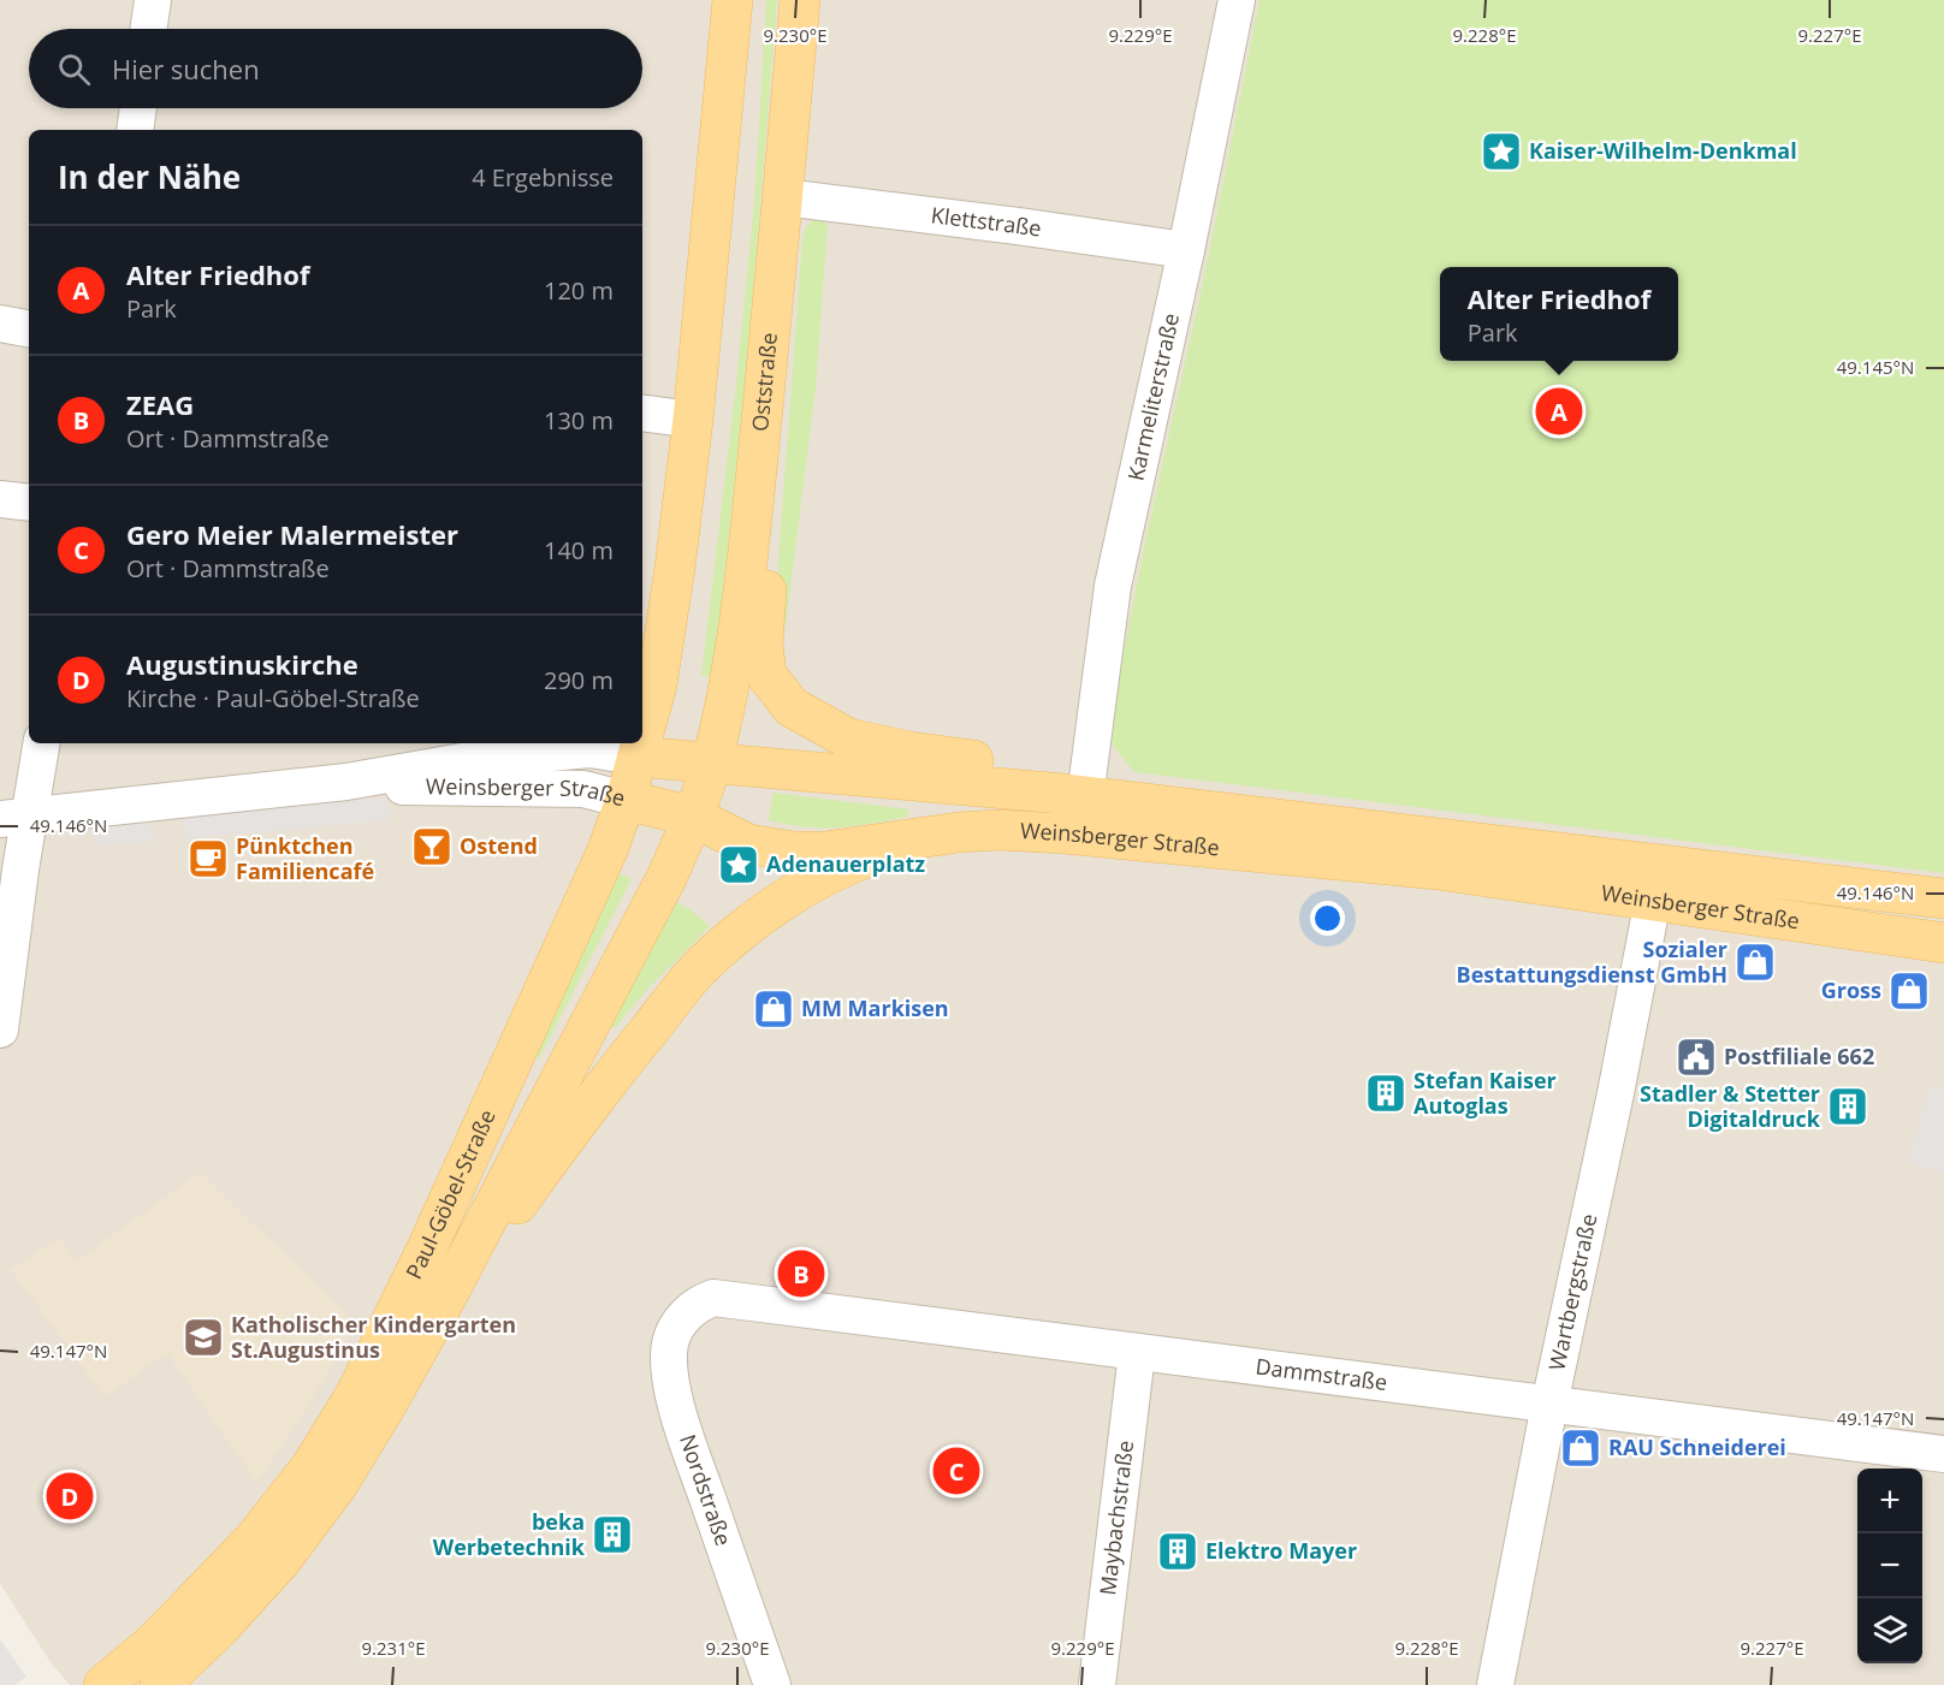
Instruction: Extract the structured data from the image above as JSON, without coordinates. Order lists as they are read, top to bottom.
{
  "streets": {
    "main road": ["Oststraße", "Weinsberger Straße", "Paul-Göbel-Straße"],
    "street": [
      "Klettstraße",
      "Karmeliterstraße",
      "Wartbergstraße",
      "Dammstraße",
      "Nordstraße",
      "Maybachstraße"
    ]
  },
  "crossings": [
    ["Klettstraße", "Oststraße"],
    ["Klettstraße", "Karmeliterstraße"],
    ["Oststraße", "Weinsberger Straße"],
    ["Oststraße", "Paul-Göbel-Straße"],
    ["Karmeliterstraße", "Weinsberger Straße"],
    ["Weinsberger Straße", "Paul-Göbel-Straße"],
    ["Weinsberger Straße", "Wartbergstraße"],
    ["Wartbergstraße", "Dammstraße"],
    ["Dammstraße", "Nordstraße"],
    ["Dammstraße", "Maybachstraße"]
  ],
  "places": {
    "place": ["Kaiser-Wilhelm-Denkmal", "Adenauerplatz"],
    "bar": ["Ostend"],
    "cafe": ["Pünktchen Familiencafé"],
    "shop": [
      "Sozialer Bestattungsdienst GmbH",
      "Gross",
      "MM Markisen",
      "RAU Schneiderei"
    ],
    "public building": ["Postfiliale 662"],
    "building": [
      "Stefan Kaiser Autoglas",
      "Stadler & Stetter Digitaldruck",
      "beka Werbetechnik",
      "Elektro Mayer"
    ],
    "school or university": ["Katholischer Kindergarten St.Augustinus"]
  },
  "page": {
    "search": "Hier suchen",
    "heading": ["In der Nähe", "4 Ergebnisse"],
    "list": [
      {
        "mark": "A",
        "name": "Alter Friedhof",
        "note": "Park",
        "value": "120 m"
      },
      {
        "mark": "B",
        "name": "ZEAG",
        "note": "Ort · Dammstraße",
        "value": "130 m"
      },
      {
        "mark": "C",
        "name": "Gero Meier Malermeister",
        "note": "Ort · Dammstraße",
        "value": "140 m"
      },
      {
        "mark": "D",
        "name": "Augustinuskirche",
        "note": "Kirche · Paul-Göbel-Straße",
        "value": "290 m"
      }
    ],
    "popup": ["Alter Friedhof", "Park"],
    "pins": [
      "A",
      "B",
      "C",
      "D"
    ],
    "map_buttons": ["+", "−"]
  },
  "coordinates": [
    "9.230°E",
    "9.229°E",
    "9.228°E",
    "9.227°E",
    "49.145°N",
    "49.146°N",
    "49.147°N",
    "9.231°E"
  ]
}
